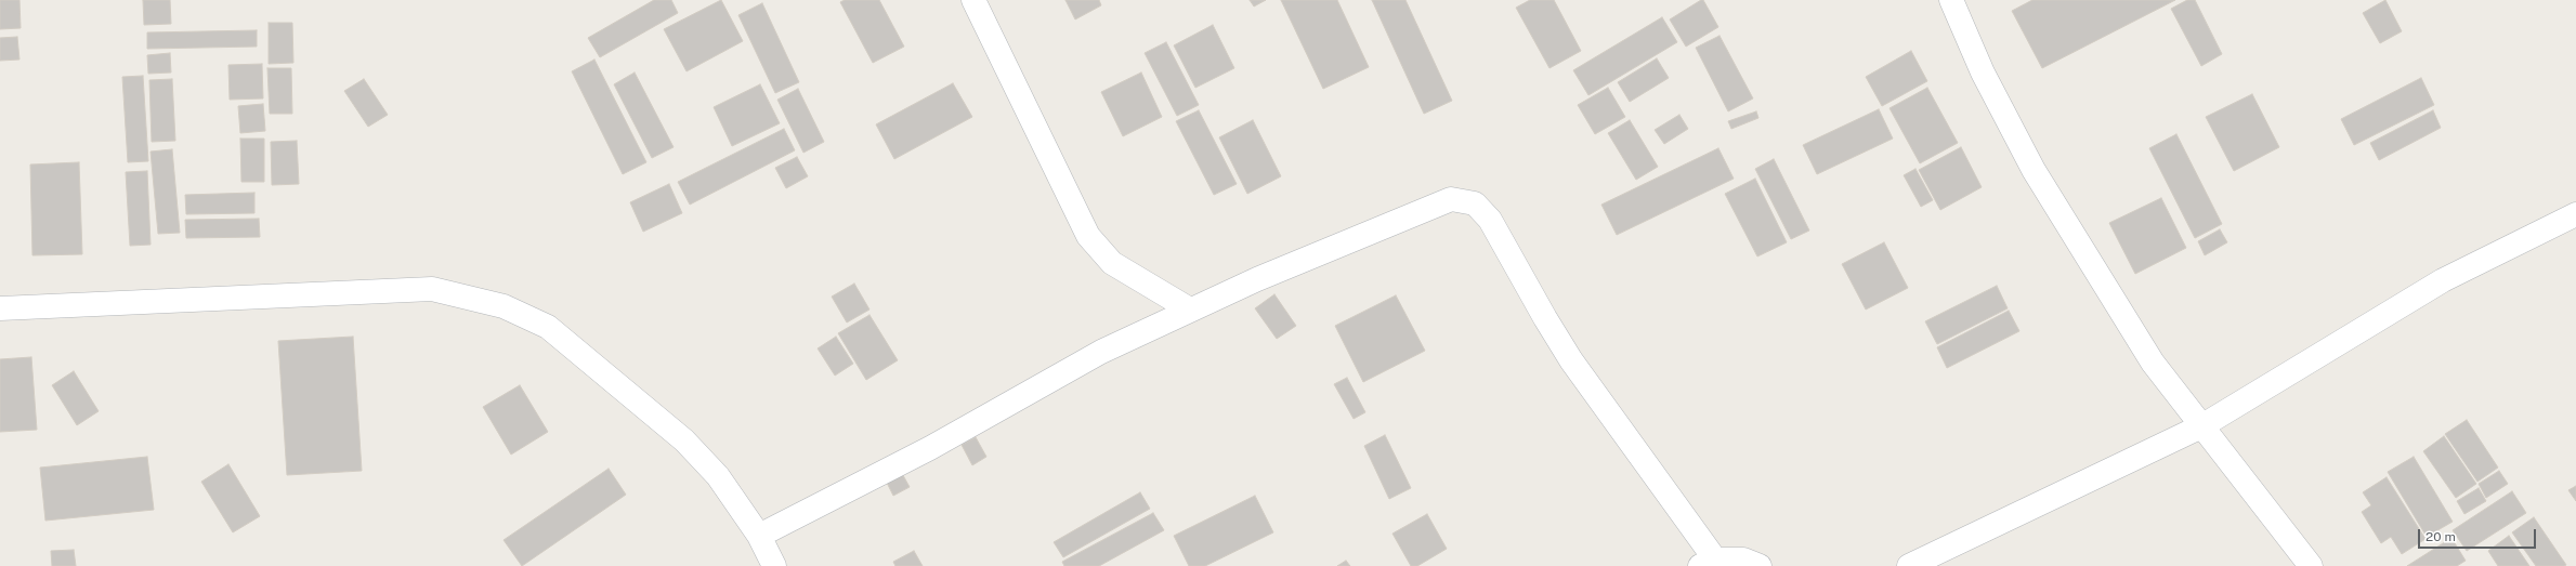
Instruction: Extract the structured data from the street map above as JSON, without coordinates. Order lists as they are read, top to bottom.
{
  "scale_bar": "20 m"
}
